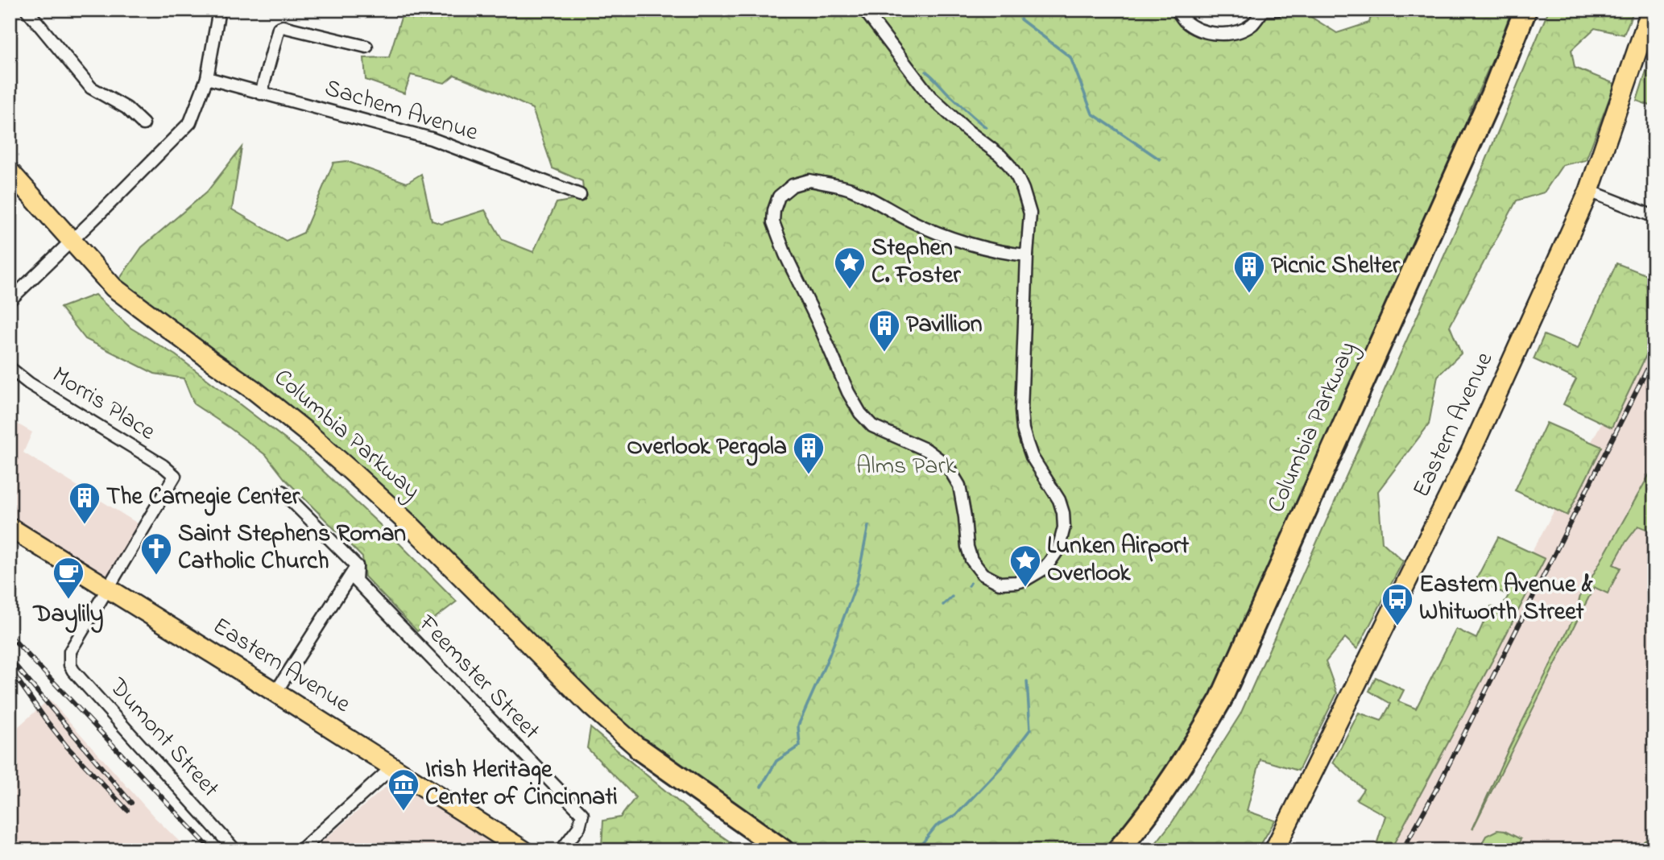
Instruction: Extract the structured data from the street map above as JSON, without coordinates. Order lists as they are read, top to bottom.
{
  "streets": {
    "highway": ["Columbia Parkway"],
    "main road": ["Eastern Avenue"],
    "street": [
      "Sachem Avenue",
      "Morris Place",
      "Feemster Street",
      "Dumont Street"
    ]
  },
  "crossings": [
    ["Morris Place", "Eastern Avenue"],
    ["Morris Place", "Dumont Street"],
    ["Eastern Avenue", "Dumont Street"]
  ],
  "parks": ["Alms Park"],
  "places": {
    "place": ["Stephen C. Foster", "Lunken Airport Overlook"],
    "building": [
      "Picnic Shelter",
      "Pavillion",
      "Overlook Pergola",
      "The Carnegie Center"
    ],
    "church": ["Saint Stephens Roman Catholic Church"],
    "cafe": ["Daylily"],
    "bus stop": ["Eastern Avenue & Whitworth Street"],
    "museum": ["Irish Heritage Center of Cincinnati"]
  }
}
